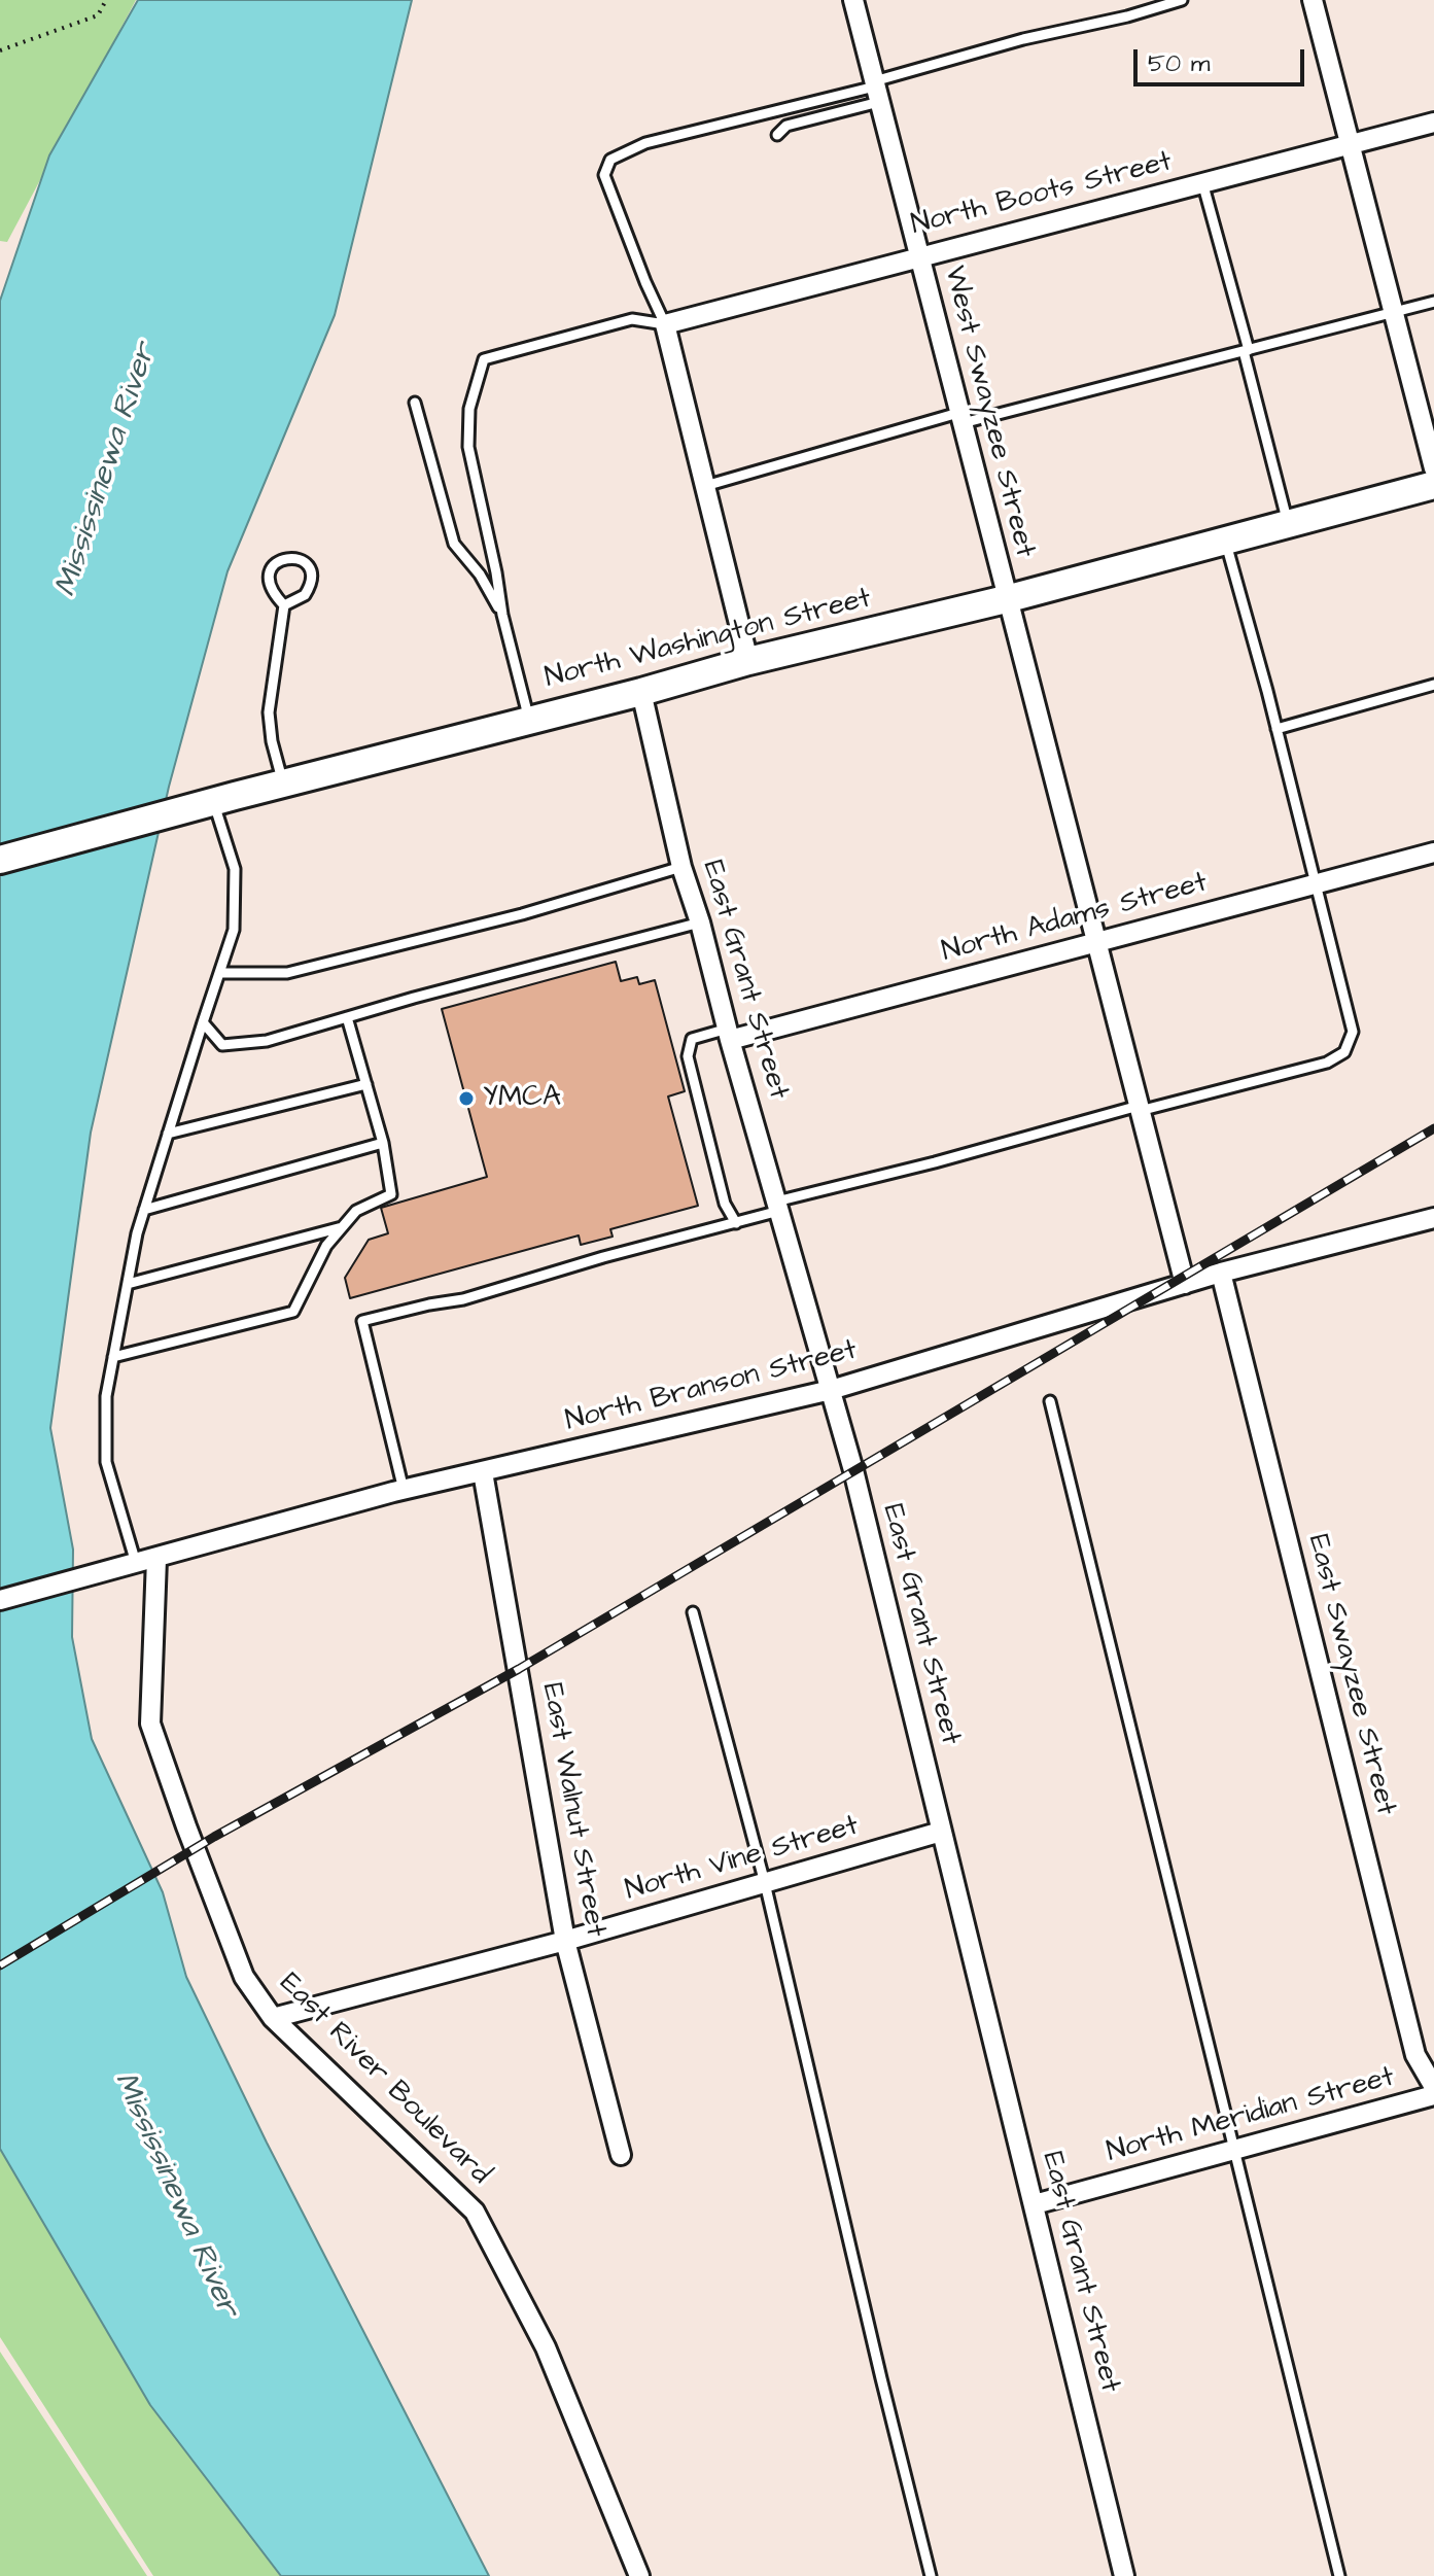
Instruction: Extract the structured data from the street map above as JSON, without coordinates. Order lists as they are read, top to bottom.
{
  "streets": {
    "street": [
      "North Boots Street",
      "West Swayzee Street",
      "North Washington Street",
      "North Adams Street",
      "East Grant Street",
      "North Branson Street",
      "East Swayzee Street",
      "East Walnut Street",
      "North Vine Street",
      "East River Boulevard",
      "North Meridian Street"
    ]
  },
  "crossings": [
    ["North Boots Street", "West Swayzee Street"],
    ["West Swayzee Street", "North Washington Street"],
    ["North Washington Street", "East Grant Street"],
    ["North Adams Street", "East Grant Street"],
    ["East Grant Street", "North Branson Street"],
    ["East Grant Street", "North Vine Street"],
    ["East Grant Street", "North Meridian Street"],
    ["North Branson Street", "East Swayzee Street"],
    ["North Branson Street", "East Walnut Street"],
    ["North Branson Street", "East River Boulevard"],
    ["East Walnut Street", "North Vine Street"],
    ["North Vine Street", "East River Boulevard"]
  ],
  "water": ["Mississinewa River"],
  "places": ["YMCA"],
  "scale_bar": "50 m"
}
